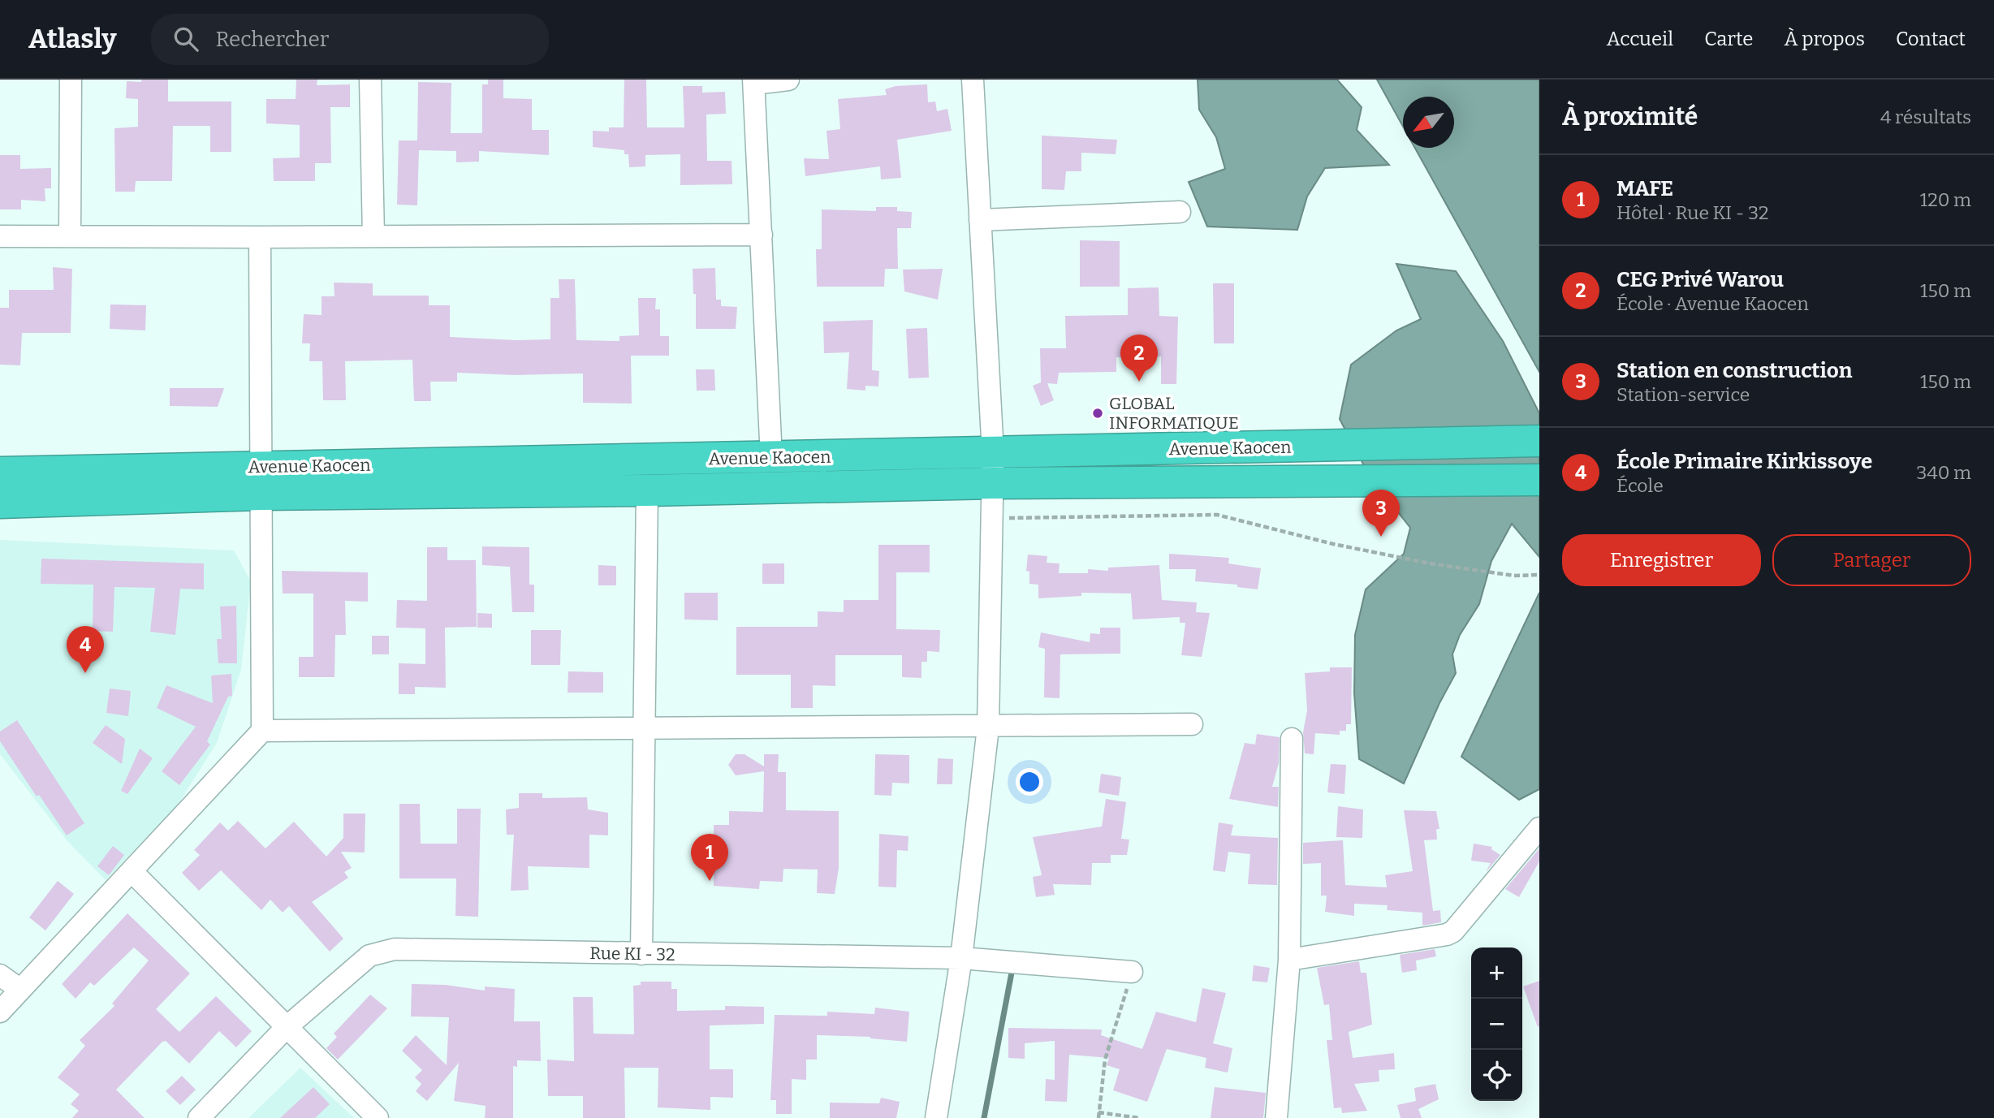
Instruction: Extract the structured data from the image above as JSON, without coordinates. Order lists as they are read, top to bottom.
{
  "streets": {
    "highway": ["Avenue Kaocen"],
    "street": ["Rue KI - 32"]
  },
  "places": ["GLOBAL INFORMATIQUE"],
  "north": "bottom left",
  "page": {
    "header": "Atlasly",
    "search": "Rechercher",
    "nav": [
      "Accueil",
      "Carte",
      "À propos",
      "Contact"
    ],
    "heading": ["À proximité", "4 résultats"],
    "list": [
      {
        "mark": "1",
        "name": "MAFE",
        "note": "Hôtel · Rue KI - 32",
        "value": "120 m"
      },
      {
        "mark": "2",
        "name": "CEG Privé Warou",
        "note": "École · Avenue Kaocen",
        "value": "150 m"
      },
      {
        "mark": "3",
        "name": "Station en construction",
        "note": "Station-service",
        "value": "150 m"
      },
      {
        "mark": "4",
        "name": "École Primaire Kirkissoye",
        "note": "École",
        "value": "340 m"
      }
    ],
    "pins": [
      "2",
      "3",
      "4",
      "1"
    ],
    "buttons": ["Enregistrer", "Partager"],
    "map_buttons": ["+", "−"]
  }
}
